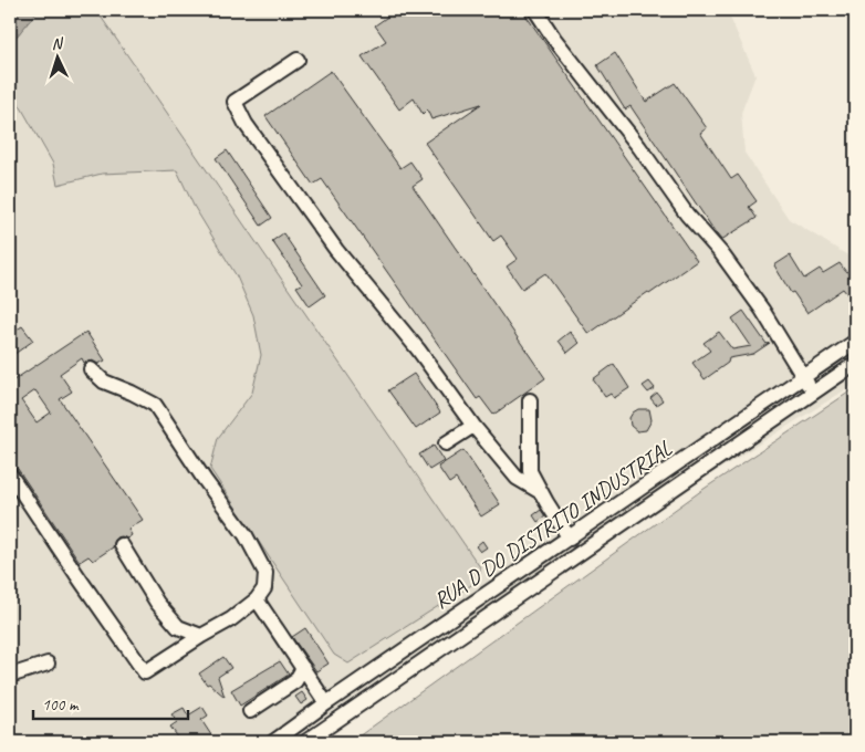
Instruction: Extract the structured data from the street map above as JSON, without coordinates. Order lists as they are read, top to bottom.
{
  "streets": {
    "street": ["RUA D DO DISTRITO INDUSTRIAL"]
  },
  "scale_bar": "100 m",
  "north": "top"
}
